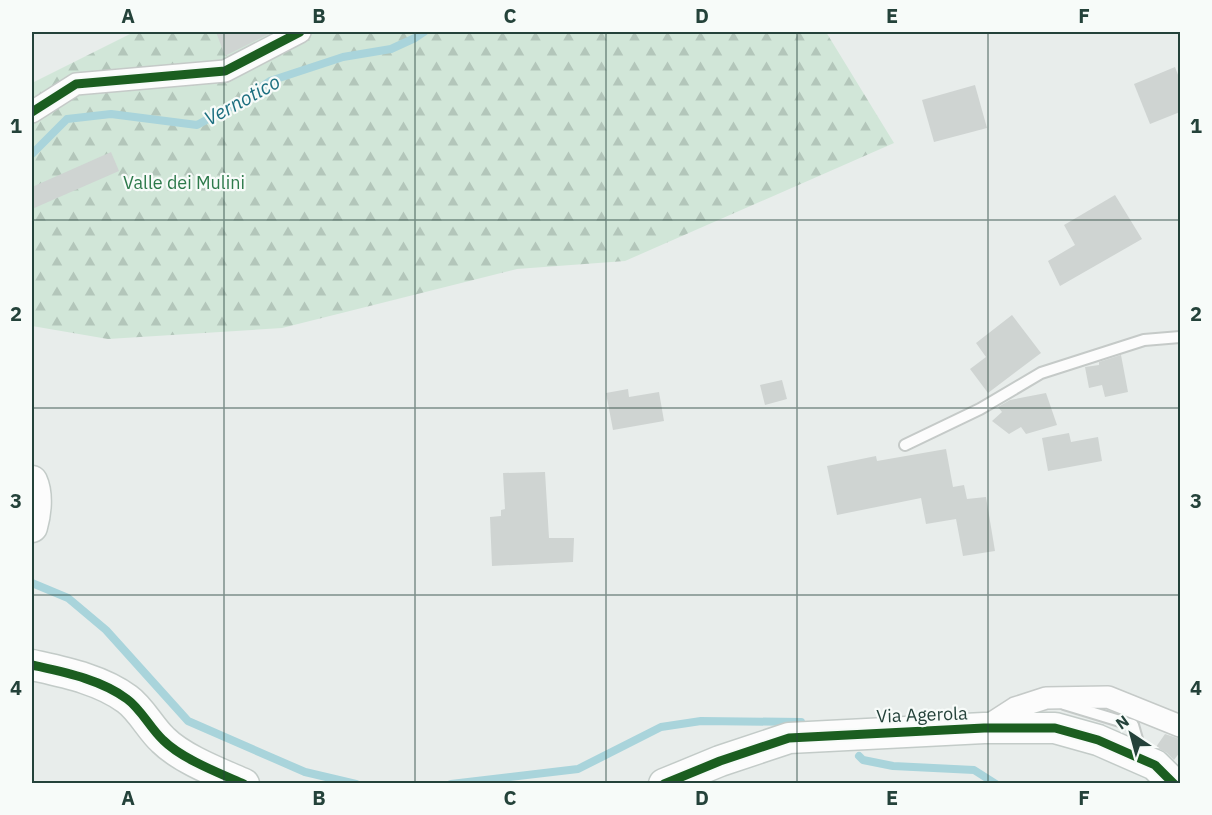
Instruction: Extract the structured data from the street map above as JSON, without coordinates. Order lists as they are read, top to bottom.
{
  "streets": {
    "street": ["Via Agerola"]
  },
  "water": ["Vernotico"],
  "parks": ["Valle dei Mulini"],
  "north": "top left",
  "grid": {
    "columns": [
      "A",
      "B",
      "C",
      "D",
      "E",
      "F"
    ],
    "rows": [
      "1",
      "2",
      "3",
      "4"
    ]
  }
}
